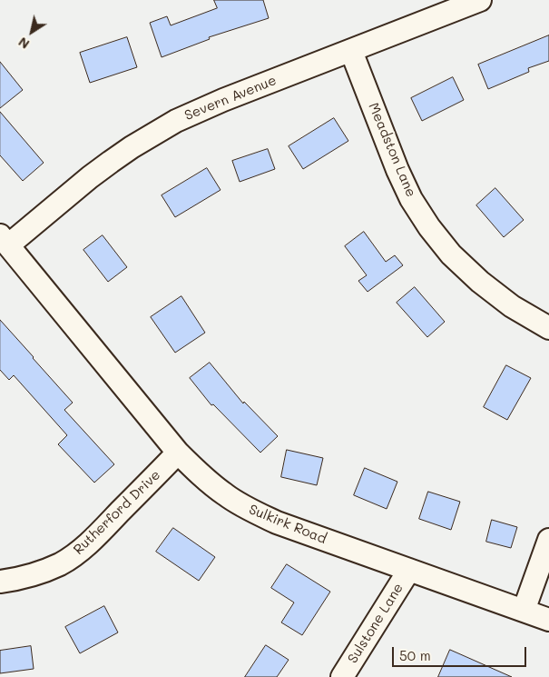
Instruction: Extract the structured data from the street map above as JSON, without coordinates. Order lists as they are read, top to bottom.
{
  "streets": {
    "street": [
      "Severn Avenue",
      "Meadston Lane",
      "Rutherford Drive",
      "Sulkirk Road",
      "Sulstone Lane"
    ]
  },
  "crossings": [
    ["Severn Avenue", "Meadston Lane"],
    ["Severn Avenue", "Sulkirk Road"],
    ["Rutherford Drive", "Sulkirk Road"],
    ["Sulkirk Road", "Sulstone Lane"]
  ],
  "scale_bar": "50 m",
  "north": "bottom left"
}
